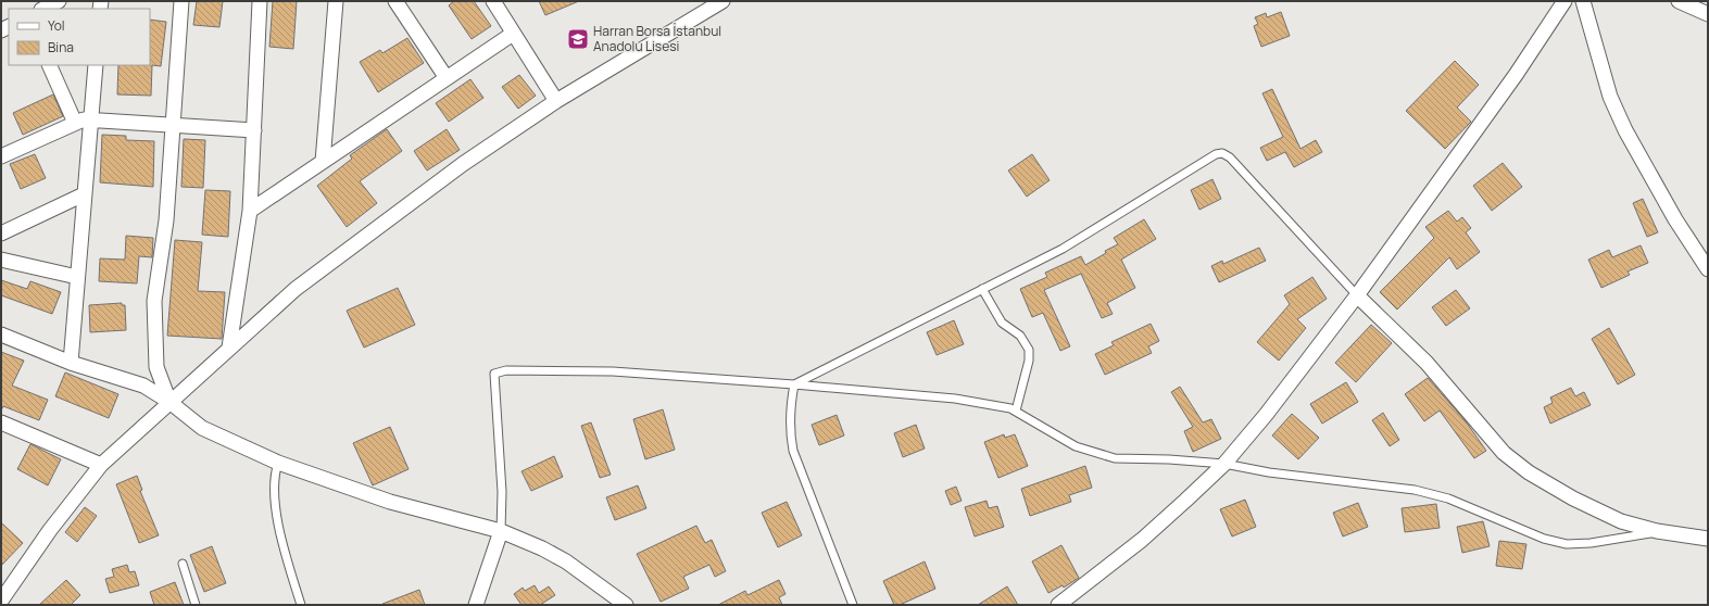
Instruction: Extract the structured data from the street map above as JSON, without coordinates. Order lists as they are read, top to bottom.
{
  "places": {
    "school or university": ["Harran Borsa İstanbul Anadolu Lisesi"]
  },
  "legend": ["Yol", "Bina"]
}
